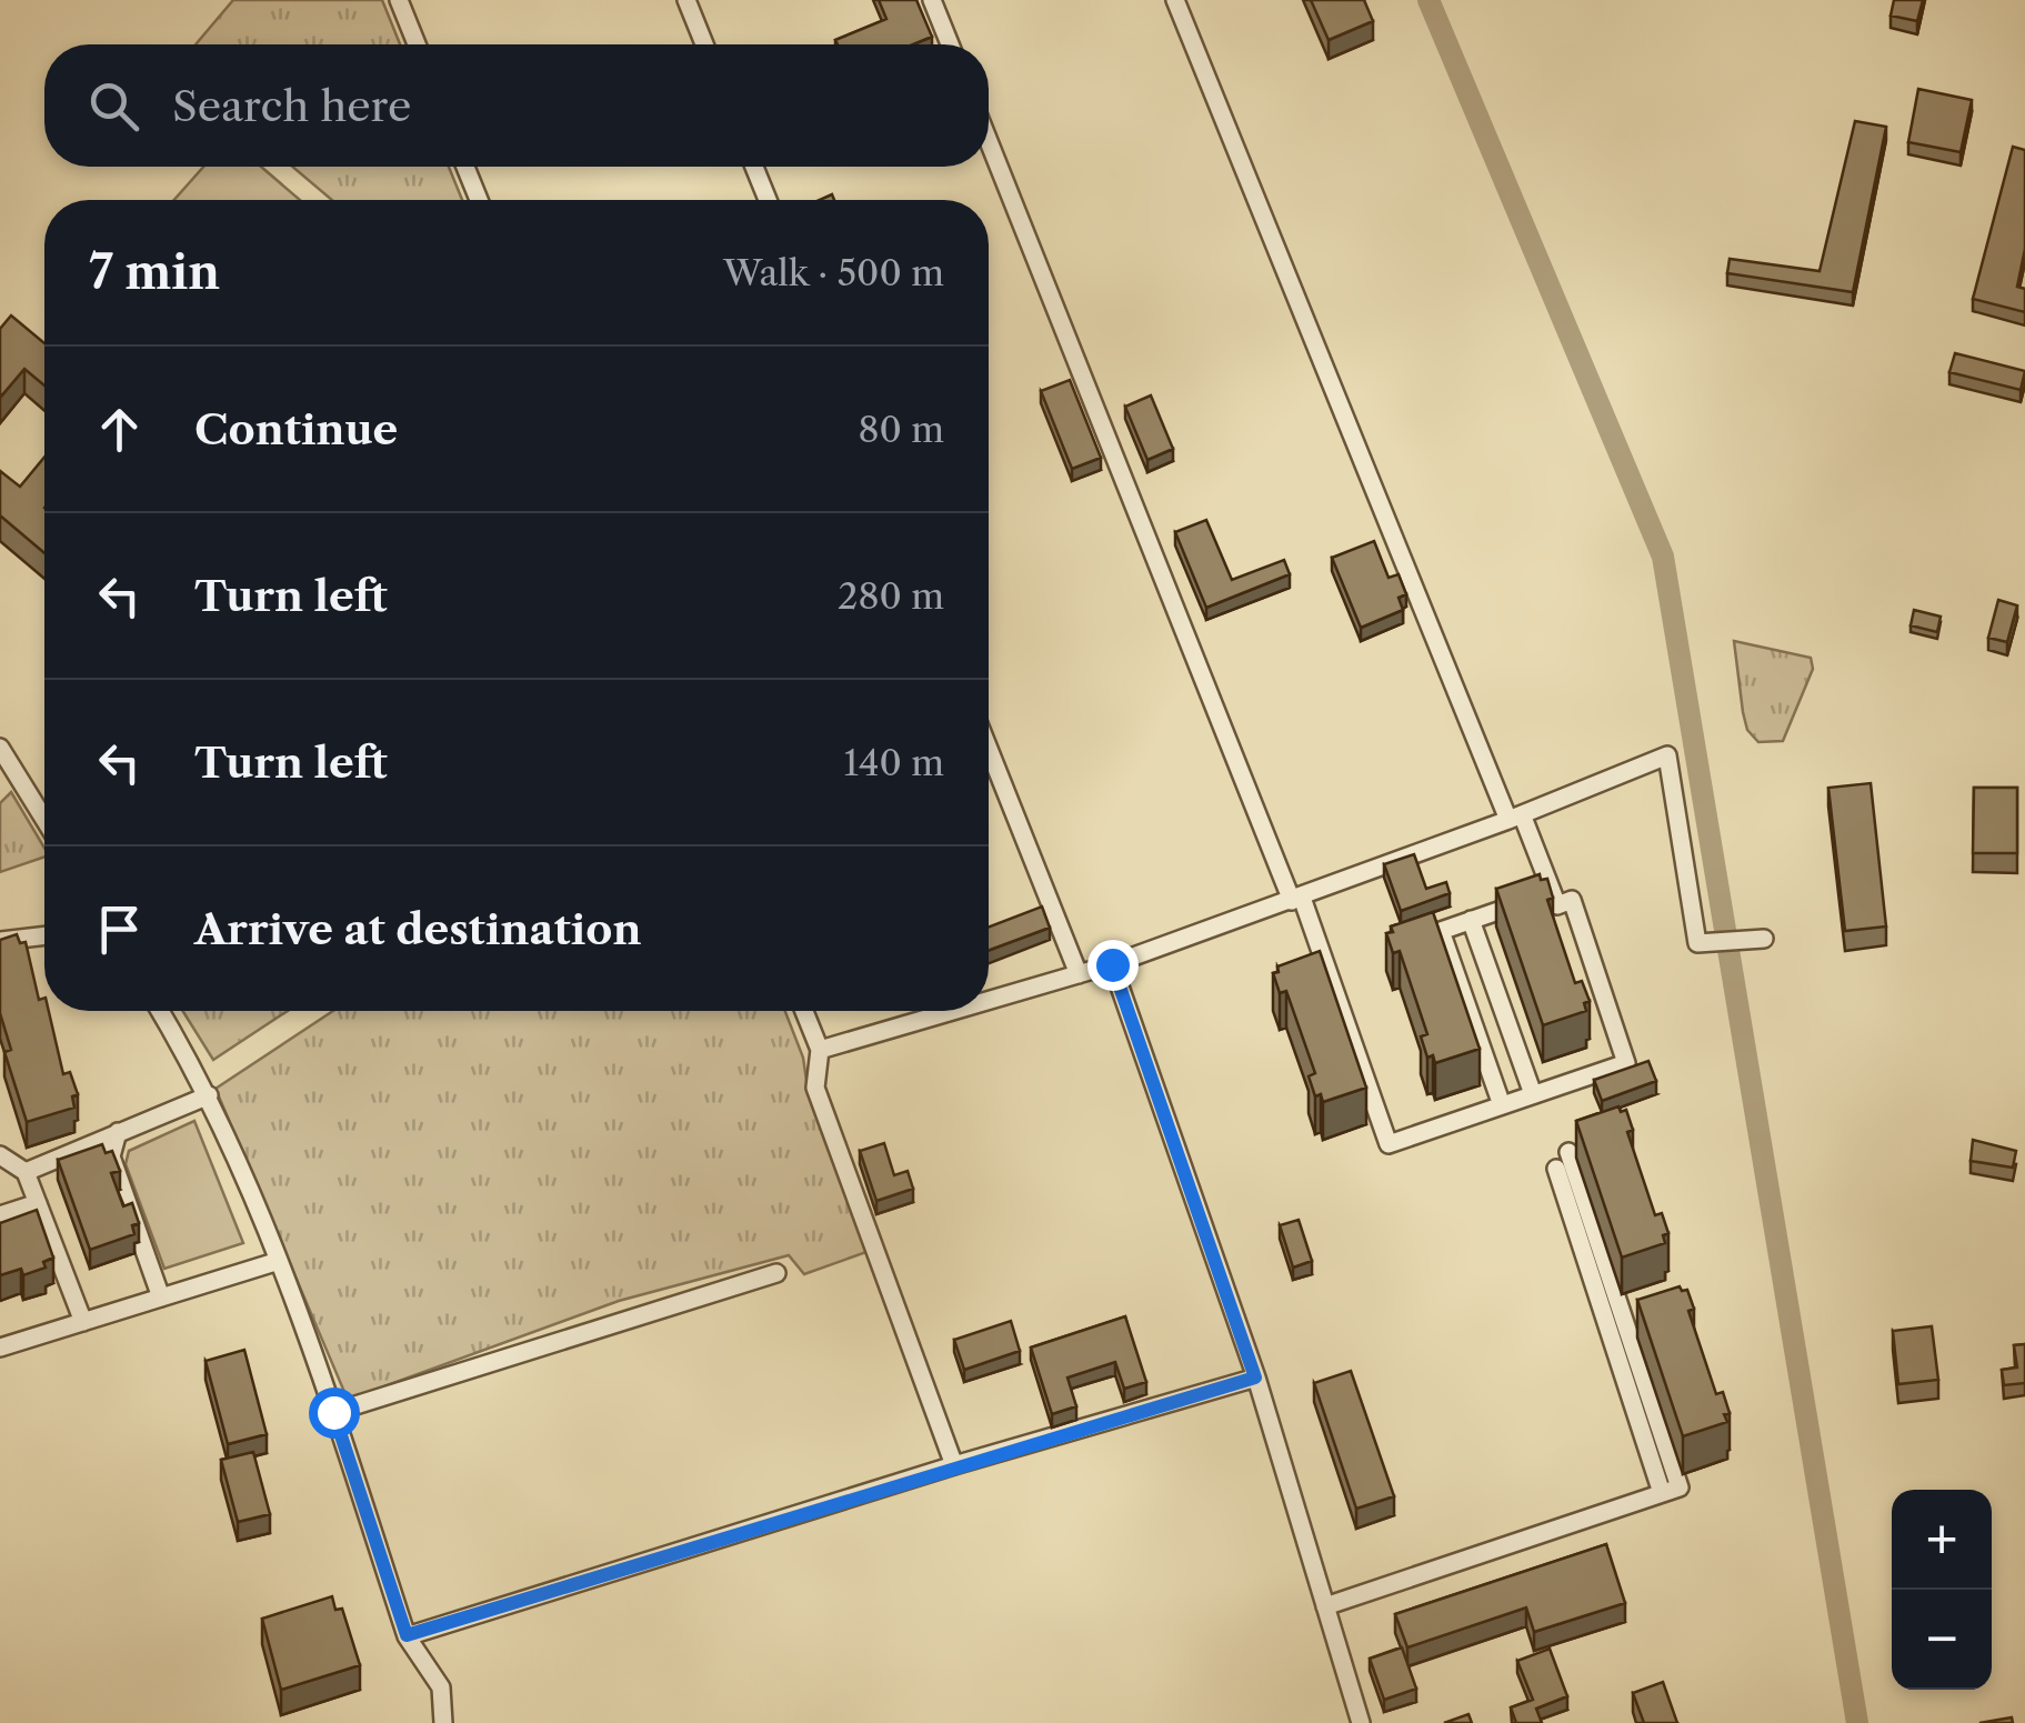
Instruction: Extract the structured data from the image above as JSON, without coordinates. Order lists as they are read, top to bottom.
{
  "page": {
    "search": "Search here",
    "heading": ["7 min", "Walk · 500 m"],
    "list": [
      ["Continue", "80 m"],
      ["Turn left", "280 m"],
      ["Turn left", "140 m"],
      "Arrive at destination"
    ],
    "map_buttons": ["+", "−"]
  }
}
